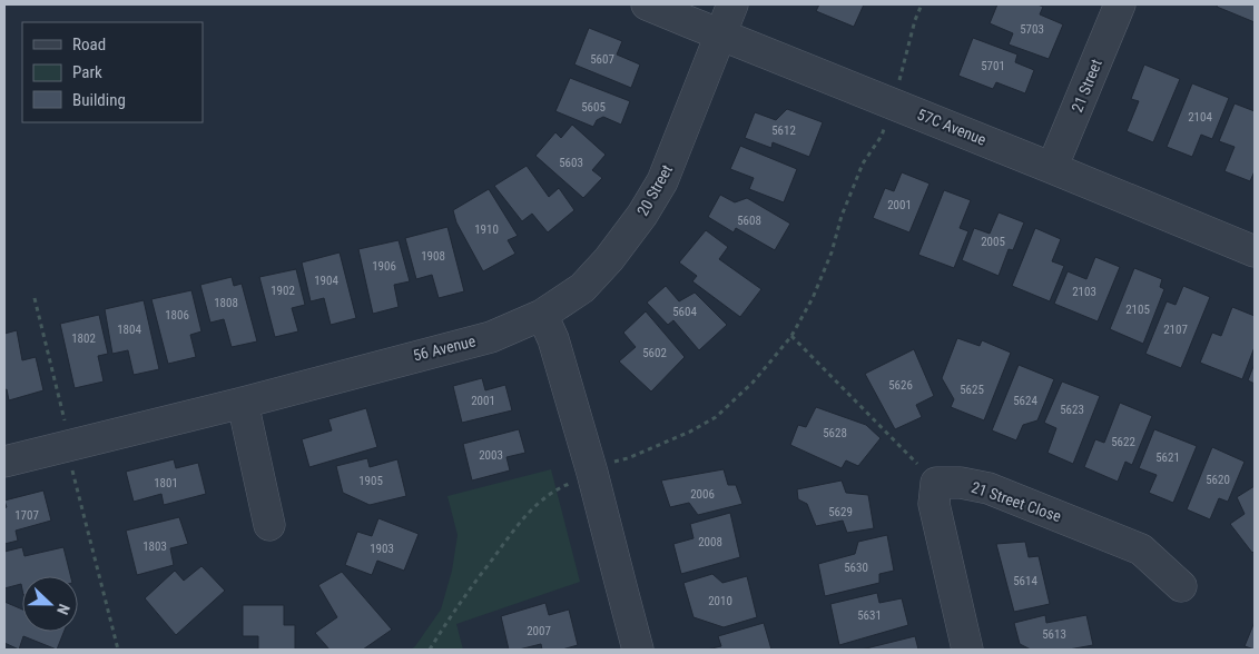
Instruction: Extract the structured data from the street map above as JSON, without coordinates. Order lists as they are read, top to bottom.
{
  "streets": {
    "street": [
      "21 Street",
      "57C Avenue",
      "20 Street",
      "56 Avenue",
      "21 Street Close"
    ]
  },
  "crossings": [
    ["21 Street", "57C Avenue"],
    ["57C Avenue", "20 Street"],
    ["20 Street", "56 Avenue"]
  ],
  "house_numbers": [
    "5703",
    "5607",
    "5701",
    "5605",
    "2104",
    "5612",
    "5603",
    "2001",
    "5608",
    "1910",
    "2005",
    "1908",
    "1906",
    "1904",
    "1902",
    "2103",
    "1808",
    "2105",
    "5604",
    "1806",
    "1804",
    "2107",
    "1802",
    "5602",
    "5626",
    "5625",
    "2001",
    "5624",
    "5623",
    "5628",
    "5622",
    "2003",
    "5621",
    "5620",
    "1905",
    "1801",
    "2006",
    "5629",
    "1707",
    "2008",
    "1803",
    "1903",
    "5630",
    "5614",
    "2010",
    "5631",
    "2007",
    "5613"
  ],
  "legend": ["Road", "Park", "Building"],
  "north": "right"
}
